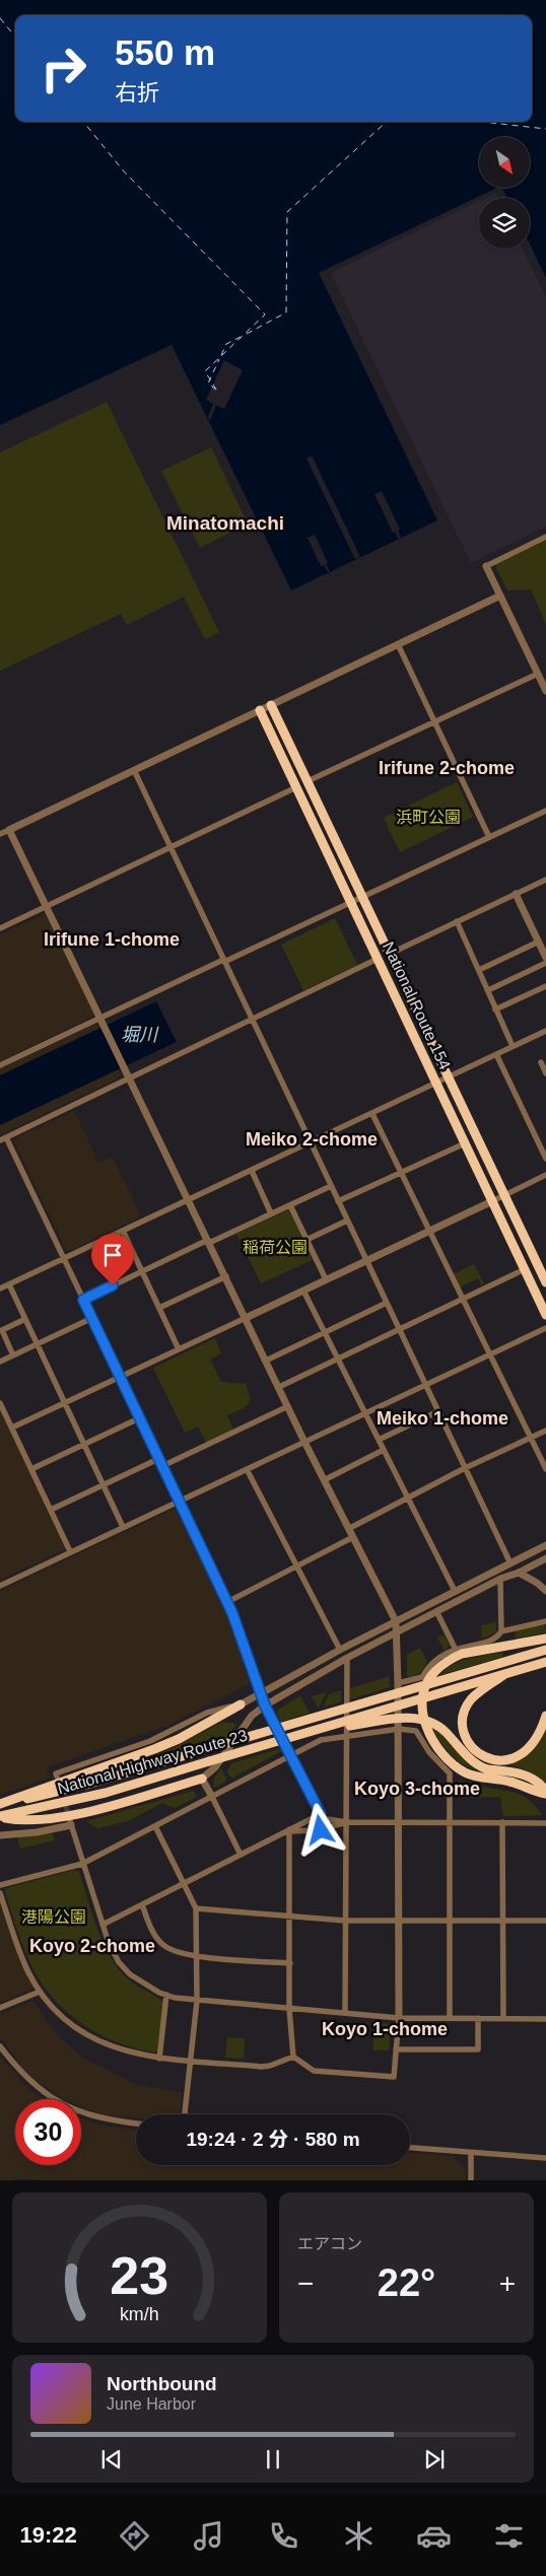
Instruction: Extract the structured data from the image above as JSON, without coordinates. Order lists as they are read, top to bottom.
{
  "streets": {
    "highway": ["National Route 154", "National Highway Route 23"]
  },
  "districts": [
    "Minatomachi",
    "Irifune 2-chome",
    "Irifune 1-chome",
    "Meiko 2-chome",
    "Meiko 1-chome",
    "Koyo 3-chome",
    "Koyo 2-chome",
    "Koyo 1-chome"
  ],
  "water": ["堀川"],
  "parks": ["浜町公園", "稲荷公園", "港陽公園"],
  "north": "bottom right",
  "page": {
    "turn": ["550 m", "右折"],
    "limit": "30",
    "trip": "19:24 · 2 分 · 580 m",
    "tile": "エアコン",
    "heat": ["−", "22°", "+"],
    "song": ["Northbound", "June Harbor"],
    "tabs": "19:22",
    "gauge": ["23", "km/h"]
  }
}
